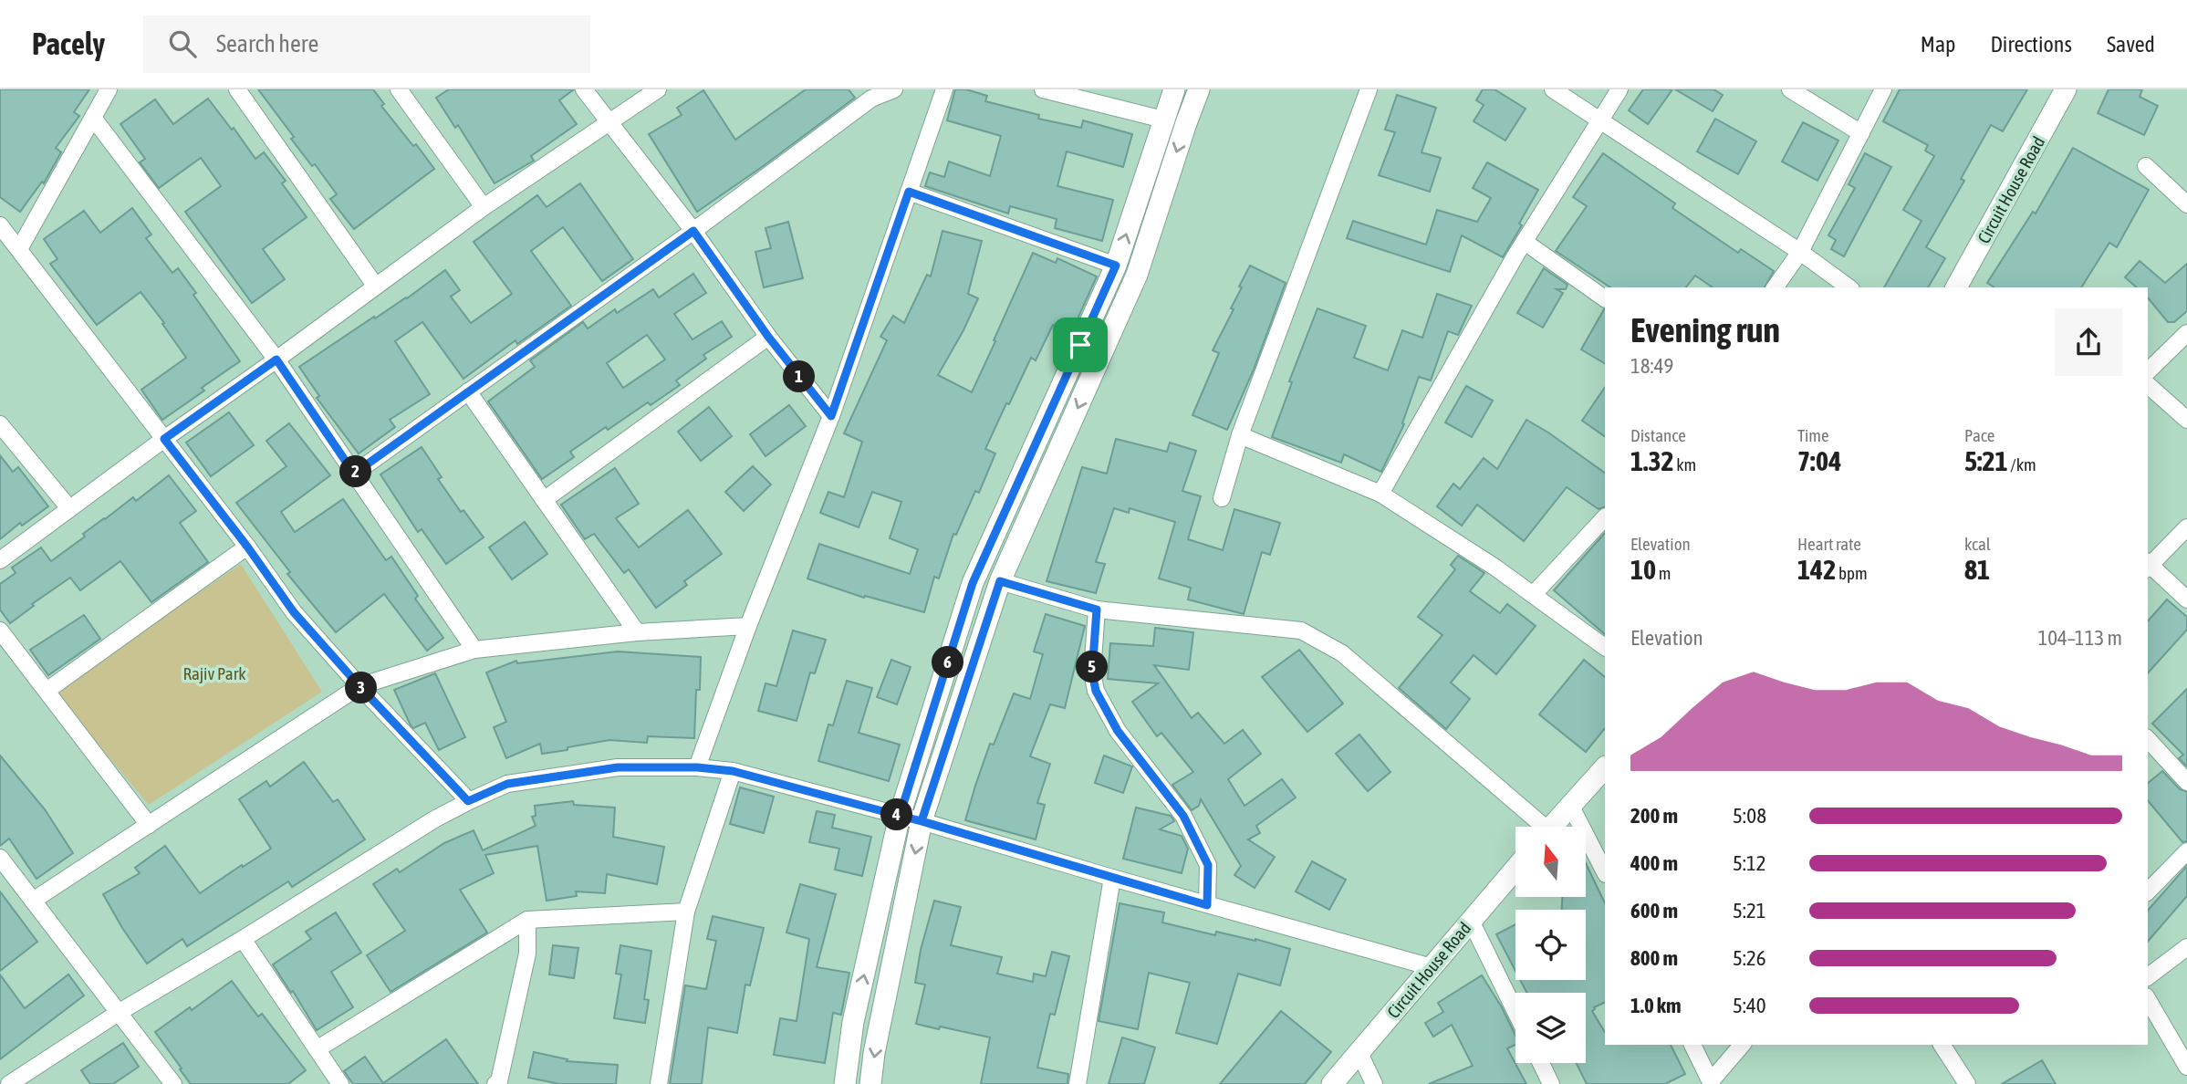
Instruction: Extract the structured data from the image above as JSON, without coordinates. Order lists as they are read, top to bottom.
{
  "streets": {
    "street": ["Circuit House Road"]
  },
  "parks": ["Rajiv Park"],
  "north": "top",
  "page": {
    "header": "Pacely",
    "search": "Search here",
    "nav": ["Map", "Directions", "Saved"],
    "heading": ["Evening run", "18:49"],
    "pins": [
      "1",
      "2",
      "6",
      "5",
      "3",
      "4"
    ],
    "stats": [
      ["Distance", "1.32 km"],
      ["Time", "7:04"],
      ["Pace", "5:21 /km"],
      ["Elevation", "10 m"],
      ["Heart rate", "142 bpm"],
      ["kcal", "81"]
    ],
    "chart": ["Elevation", "104–113 m"],
    "list": [
      {
        "name": "200 m",
        "note": "5:08"
      },
      {
        "name": "400 m",
        "note": "5:12"
      },
      {
        "name": "600 m",
        "note": "5:21"
      },
      {
        "name": "800 m",
        "note": "5:26"
      },
      {
        "name": "1.0 km",
        "note": "5:40"
      }
    ]
  }
}
